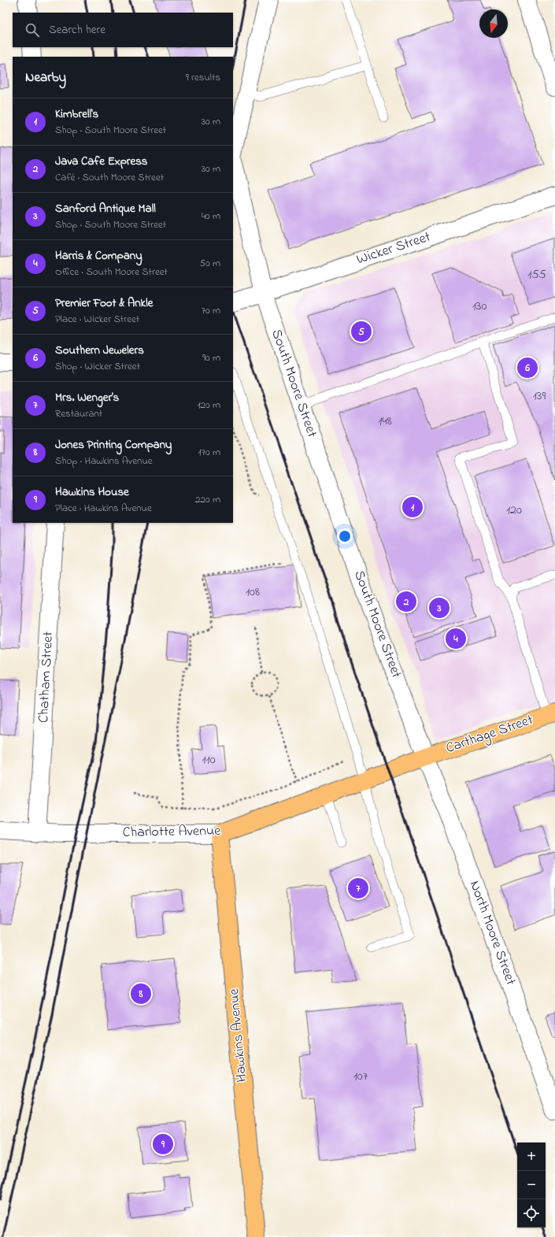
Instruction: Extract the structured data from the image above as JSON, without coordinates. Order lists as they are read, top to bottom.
{
  "streets": {
    "main road": ["Carthage Street", "Charlotte Avenue", "Hawkins Avenue"],
    "street": [
      "Wicker Street",
      "South Moore Street",
      "Chatham Street",
      "North Moore Street"
    ]
  },
  "crossings": [
    ["Wicker Street", "South Moore Street"],
    ["South Moore Street", "Carthage Street"],
    ["South Moore Street", "Charlotte Avenue"],
    ["South Moore Street", "North Moore Street"],
    ["Chatham Street", "Charlotte Avenue"],
    ["Carthage Street", "Charlotte Avenue"],
    ["Carthage Street", "North Moore Street"],
    ["Charlotte Avenue", "North Moore Street"],
    ["Charlotte Avenue", "Hawkins Avenue"]
  ],
  "house_numbers": [
    "155",
    "130",
    "139",
    "148",
    "120",
    "108",
    "110",
    "107"
  ],
  "north": "bottom",
  "page": {
    "search": "Search here",
    "heading": ["Nearby", "9 results"],
    "list": [
      {
        "mark": "1",
        "name": "Kimbrell's",
        "note": "Shop · South Moore Street",
        "value": "30 m"
      },
      {
        "mark": "2",
        "name": "Java Cafe Express",
        "note": "Café · South Moore Street",
        "value": "30 m"
      },
      {
        "mark": "3",
        "name": "Sanford Antique Mall",
        "note": "Shop · South Moore Street",
        "value": "40 m"
      },
      {
        "mark": "4",
        "name": "Harris & Company",
        "note": "Office · South Moore Street",
        "value": "50 m"
      },
      {
        "mark": "5",
        "name": "Premier Foot & Ankle",
        "note": "Place · Wicker Street",
        "value": "70 m"
      },
      {
        "mark": "6",
        "name": "Southern Jewelers",
        "note": "Shop · Wicker Street",
        "value": "90 m"
      },
      {
        "mark": "7",
        "name": "Mrs. Wenger’s",
        "note": "Restaurant",
        "value": "120 m"
      },
      {
        "mark": "8",
        "name": "Jones Printing Company",
        "note": "Shop · Hawkins Avenue",
        "value": "170 m"
      },
      {
        "mark": "9",
        "name": "Hawkins House",
        "note": "Place · Hawkins Avenue",
        "value": "220 m"
      }
    ],
    "pins": [
      "5",
      "6",
      "1",
      "2",
      "3",
      "4",
      "7",
      "8",
      "9"
    ],
    "map_buttons": ["+", "−"]
  }
}
